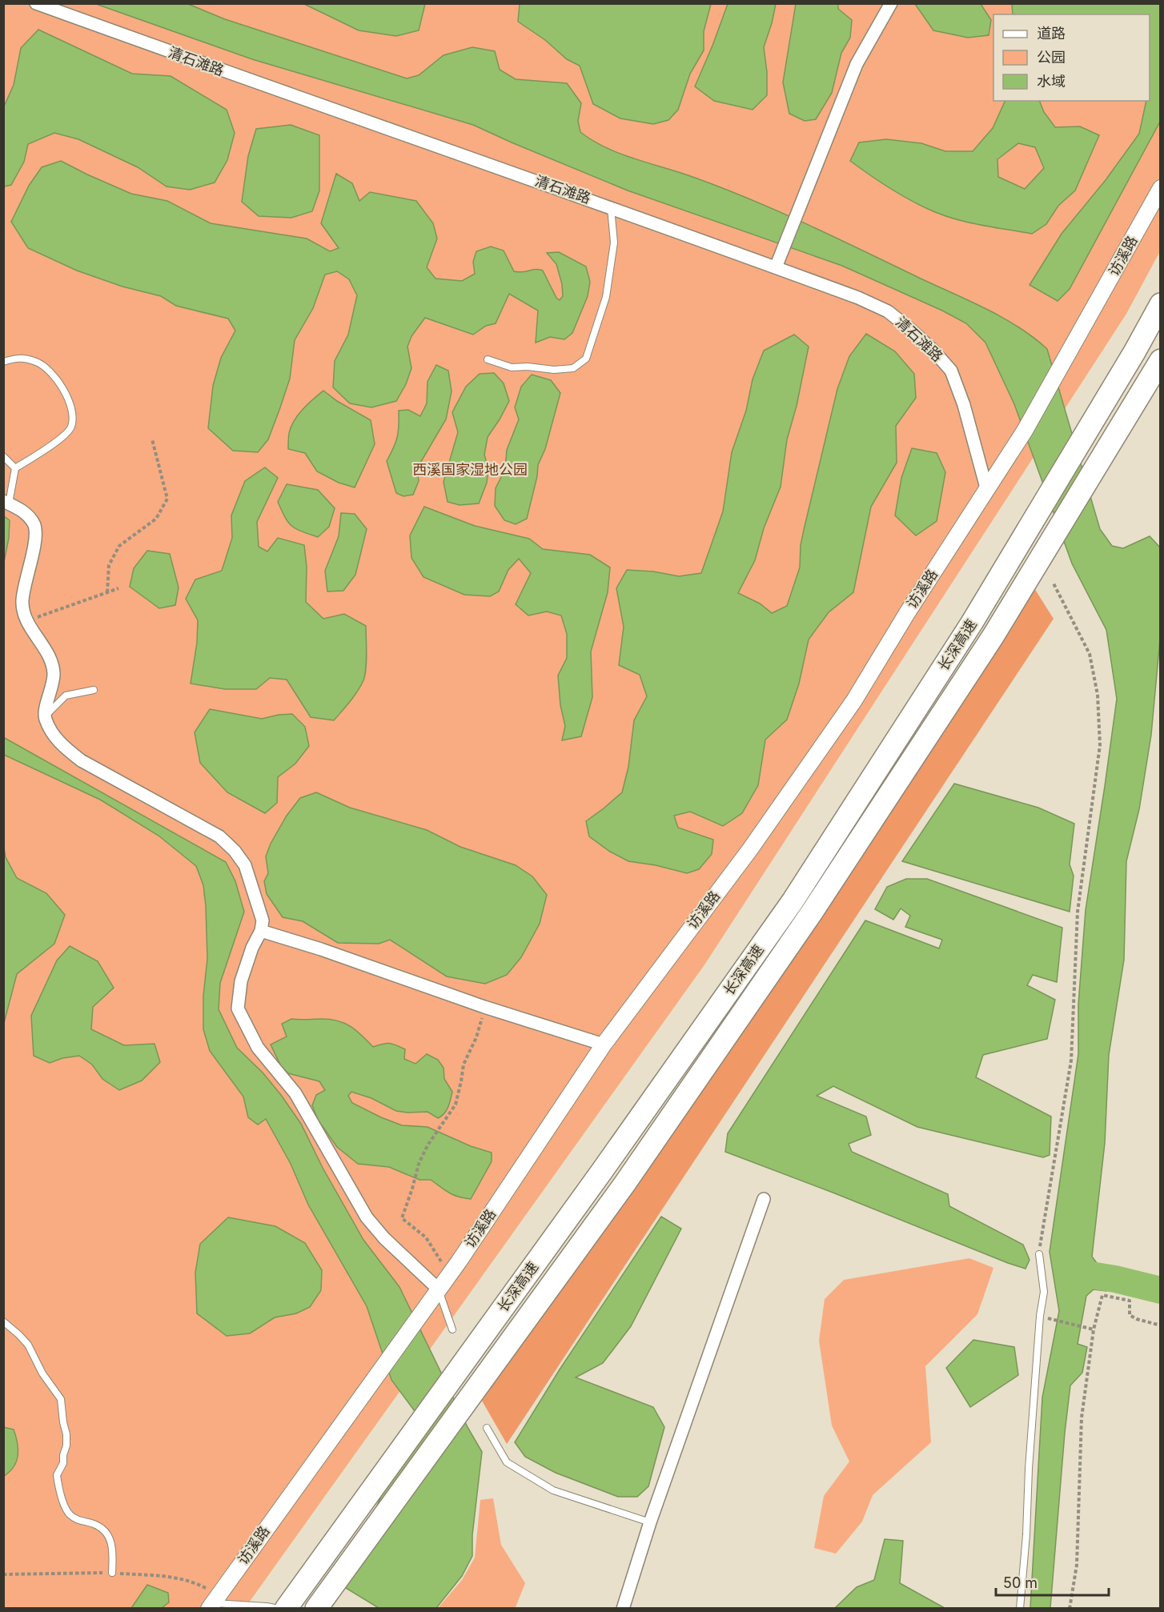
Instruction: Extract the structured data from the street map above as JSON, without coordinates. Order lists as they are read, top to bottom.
{
  "streets": {
    "highway": ["长深高速"],
    "street": ["清石滩路", "访溪路"]
  },
  "crossings": [
    ["清石滩路", "访溪路"]
  ],
  "parks": ["西溪国家湿地公园"],
  "legend": ["道路", "公园", "水域"],
  "scale_bar": "50 m"
}
